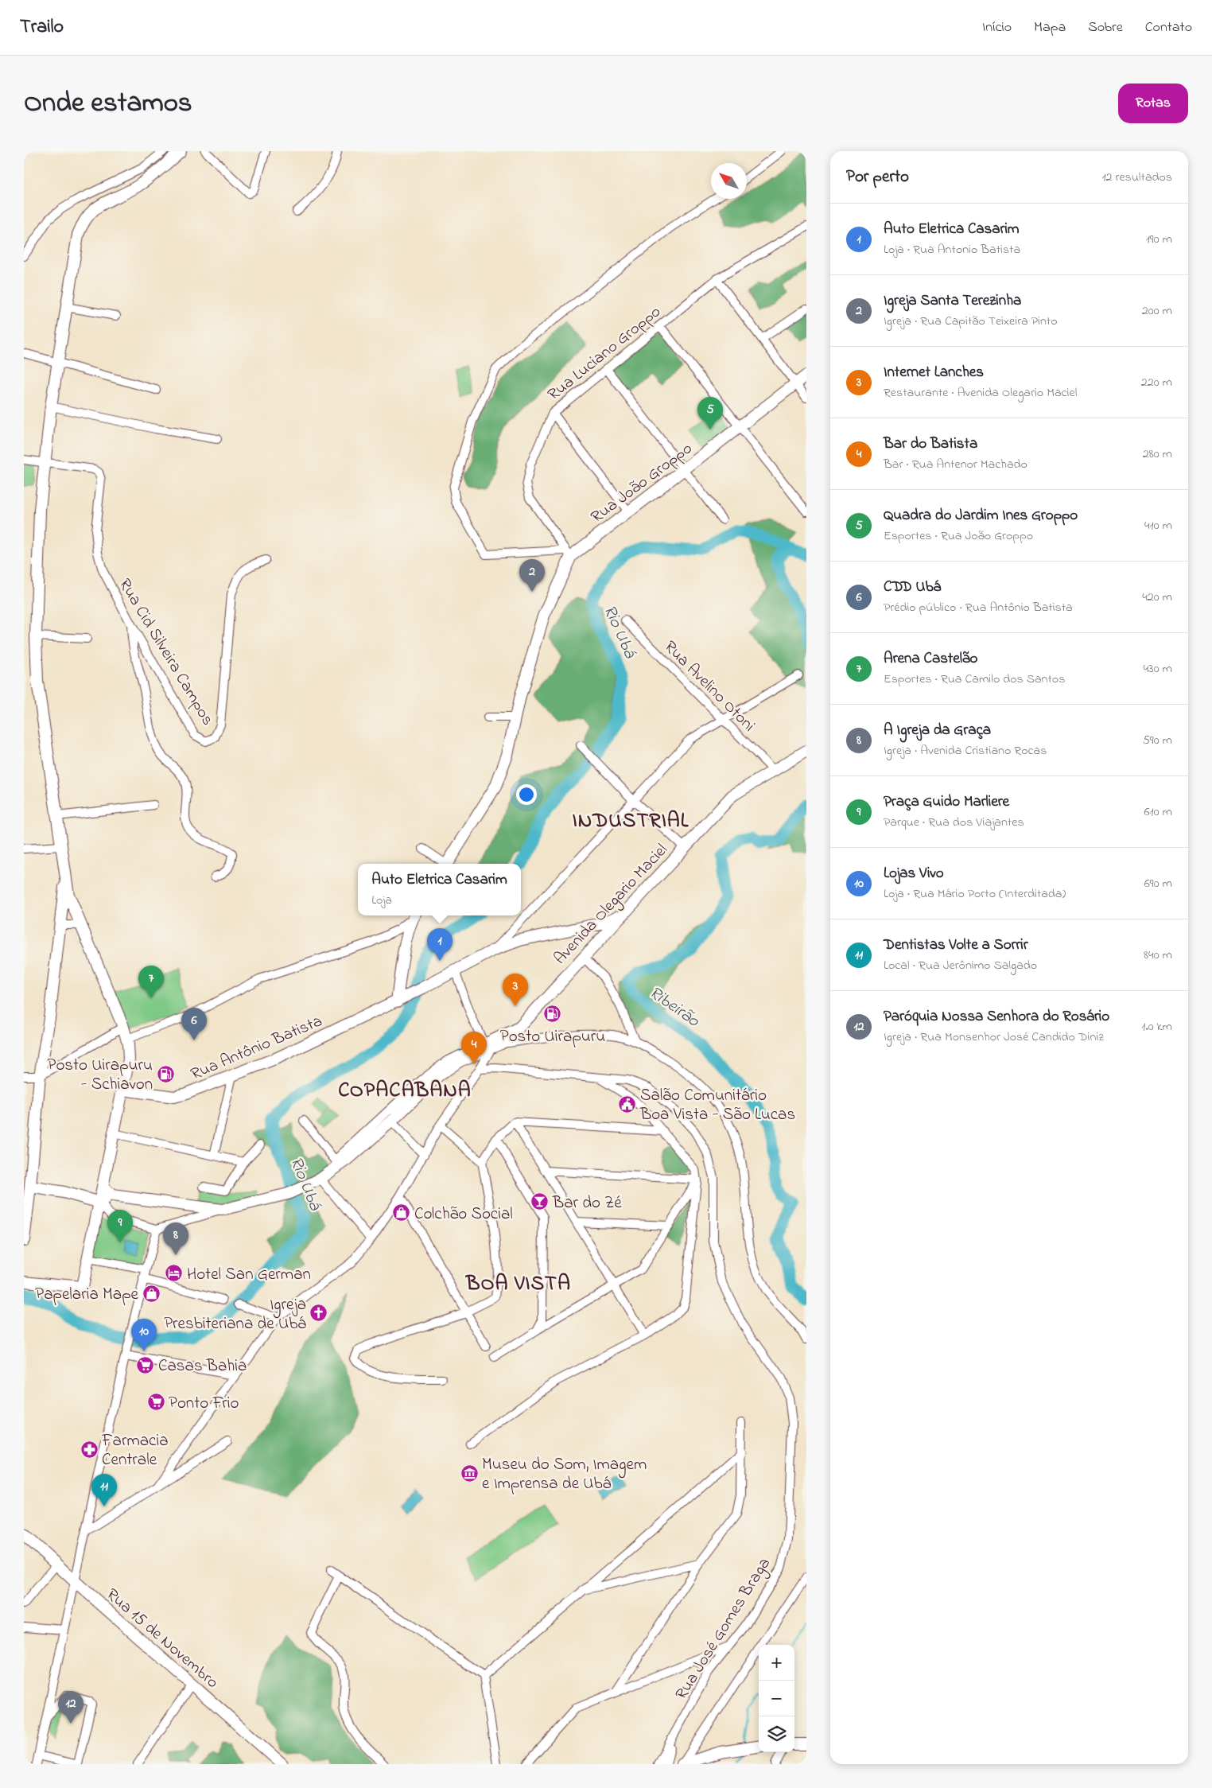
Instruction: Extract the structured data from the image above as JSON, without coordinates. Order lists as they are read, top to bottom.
{
  "streets": {
    "main road": [
      "Rua João Groppo",
      "Avenida Olegario Maciel",
      "Rua Antônio Batista",
      "Rua 15 de Novembro"
    ],
    "street": [
      "Rua Luciano Groppo",
      "Rua Cid Silveira Campos",
      "Rua Avelino Otoni",
      "Rua José Gomes Braga"
    ]
  },
  "crossings": [
    ["Rua Luciano Groppo", "Rua João Groppo"],
    ["Rua Avelino Otoni", "Avenida Olegario Maciel"],
    ["Avenida Olegario Maciel", "Rua Antônio Batista"]
  ],
  "districts": ["INDUSTRIAL", "COPACABANA", "BOA VISTA"],
  "water": ["Rio Ubá", "Ribeirão"],
  "places": {
    "fuel station": ["Posto Uirapuru", "Posto Uirapuru - Schiavon"],
    "public building": ["Salão Comunitário Boa Vista - São Lucas"],
    "bar": ["Bar do Zé"],
    "shop": ["Colchão Social", "Papelaria Mape"],
    "hotel": ["Hotel San German"],
    "church": ["Igreja Presbiteriana de Ubá"],
    "supermarket": ["Casas Bahia", "Ponto Frio"],
    "pharmacy": ["Farmacia Centrale"],
    "museum": ["Museu do Som, Imagem e Imprensa de Ubá"]
  },
  "north": "top left",
  "page": {
    "header": "Trailo",
    "nav": [
      "Início",
      "Mapa",
      "Sobre",
      "Contato"
    ],
    "title": "Onde estamos",
    "buttons": "Rotas",
    "heading": ["Por perto", "12 resultados"],
    "list": [
      {
        "mark": "1",
        "name": "Auto Eletrica Casarim",
        "note": "Loja · Rua Antonio Batista",
        "value": "190 m"
      },
      {
        "mark": "2",
        "name": "Igreja Santa Terezinha",
        "note": "Igreja · Rua Capitão Teixeira Pinto",
        "value": "200 m"
      },
      {
        "mark": "3",
        "name": "Internet Lanches",
        "note": "Restaurante · Avenida Olegario Maciel",
        "value": "220 m"
      },
      {
        "mark": "4",
        "name": "Bar do Batista",
        "note": "Bar · Rua Antenor Machado",
        "value": "280 m"
      },
      {
        "mark": "5",
        "name": "Quadra do Jardim Ines Groppo",
        "note": "Esportes · Rua João Groppo",
        "value": "410 m"
      },
      {
        "mark": "6",
        "name": "CDD Ubá",
        "note": "Prédio público · Rua Antônio Batista",
        "value": "420 m"
      },
      {
        "mark": "7",
        "name": "Arena Castelão",
        "note": "Esportes · Rua Camilo dos Santos",
        "value": "430 m"
      },
      {
        "mark": "8",
        "name": "A Igreja da Graça",
        "note": "Igreja · Avenida Cristiano Rocas",
        "value": "590 m"
      },
      {
        "mark": "9",
        "name": "Praça Guido Marliere",
        "note": "Parque · Rua dos Viajantes",
        "value": "610 m"
      },
      {
        "mark": "10",
        "name": "Lojas Vivo",
        "note": "Loja · Rua Mário Porto (Interditada)",
        "value": "690 m"
      },
      {
        "mark": "11",
        "name": "Dentistas Volte a Sorrir",
        "note": "Local · Rua Jerônimo Salgado",
        "value": "840 m"
      },
      {
        "mark": "12",
        "name": "Paróquia Nossa Senhora do Rosário",
        "note": "Igreja · Rua Monsenhor José Candido Diniz",
        "value": "1.0 km"
      }
    ],
    "pins": [
      "5",
      "2",
      "1",
      "7",
      "3",
      "6",
      "4",
      "9",
      "8",
      "10",
      "11",
      "12"
    ],
    "popup": ["Auto Eletrica Casarim", "Loja"],
    "map_buttons": ["+", "−"]
  }
}
